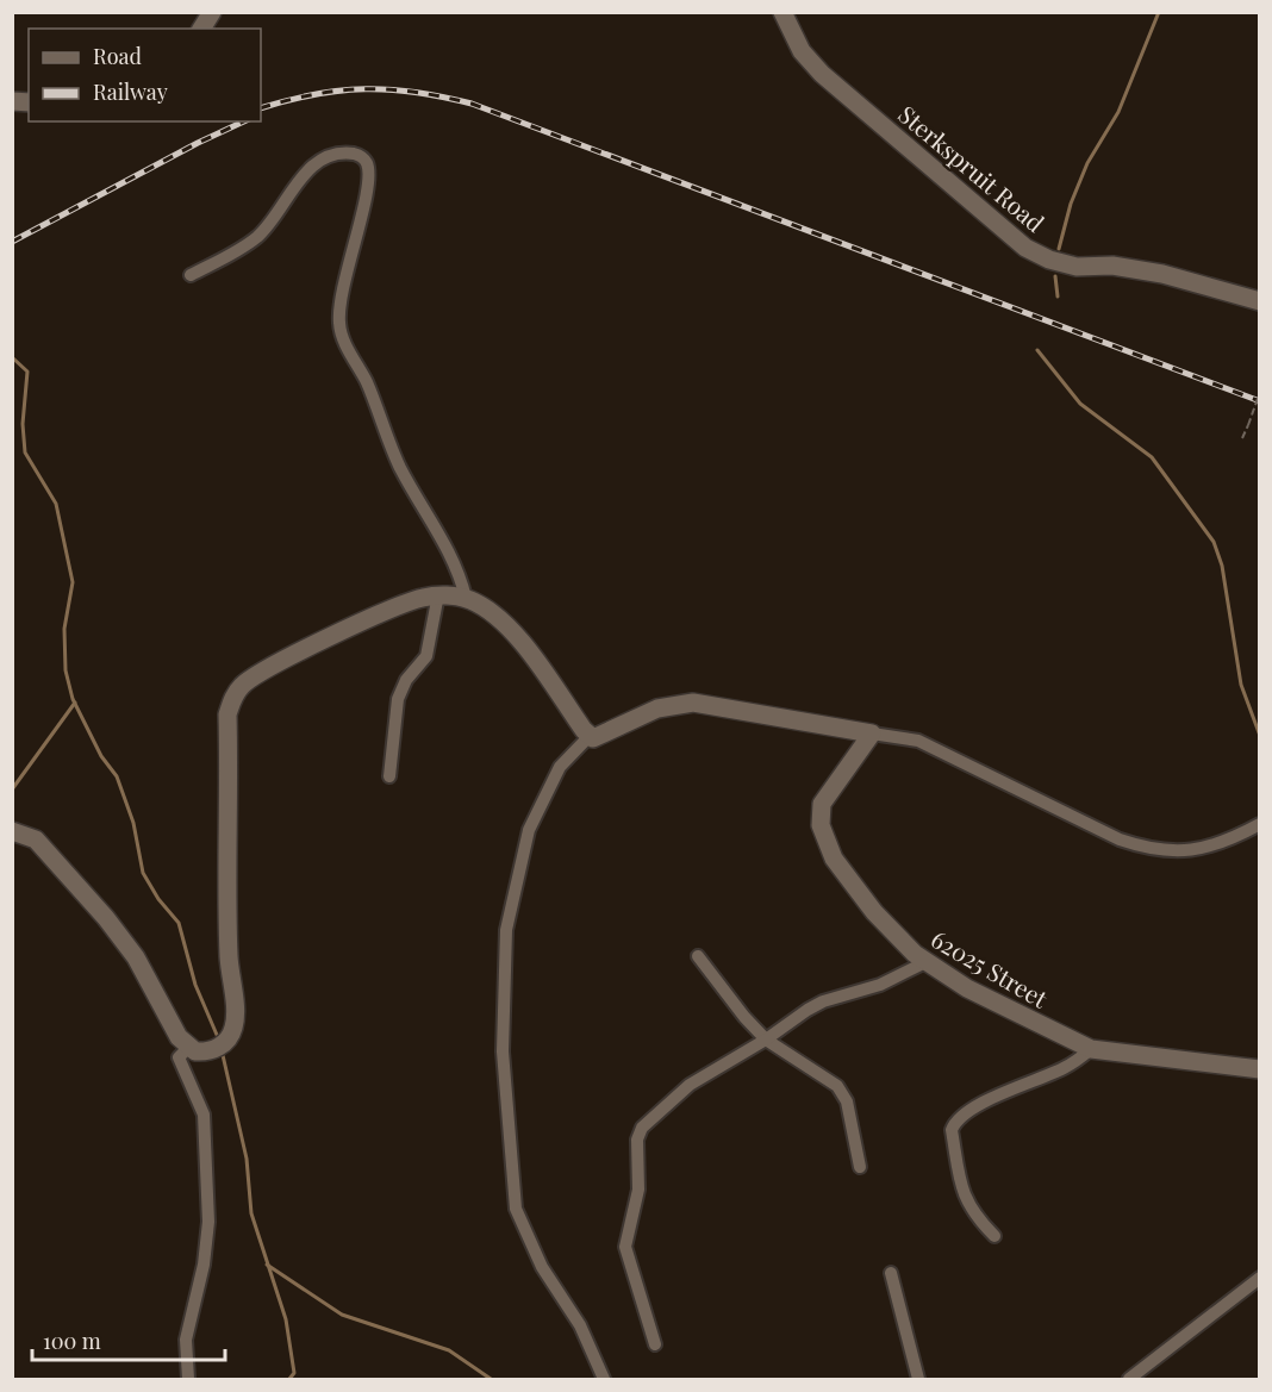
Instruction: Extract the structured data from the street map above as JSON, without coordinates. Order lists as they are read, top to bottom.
{
  "streets": {
    "street": ["Sterkspruit Road", "62025 Street"]
  },
  "legend": ["Road", "Railway"],
  "scale_bar": "100 m"
}
